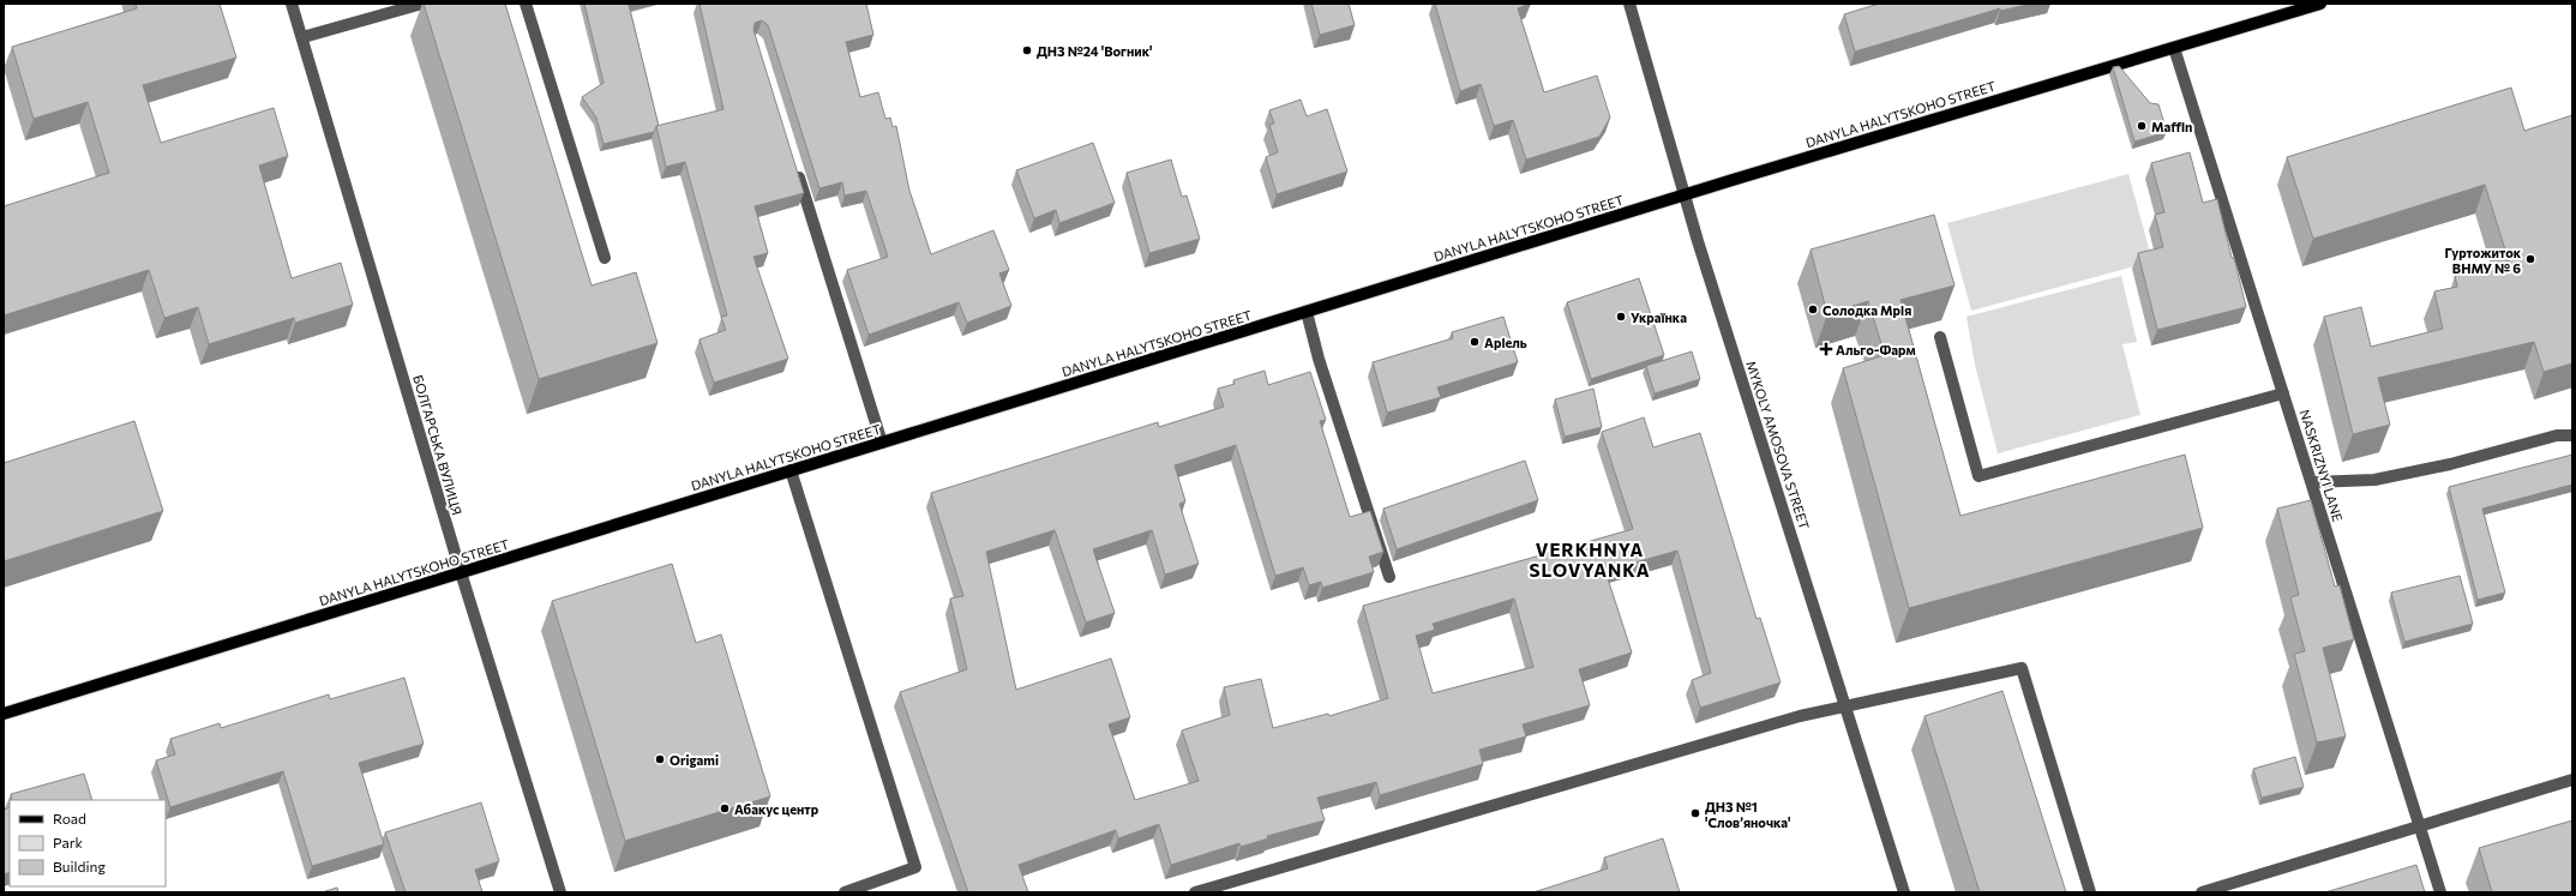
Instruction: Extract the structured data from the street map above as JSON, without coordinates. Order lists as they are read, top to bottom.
{
  "streets": {
    "main road": ["DANYLA HALYTSKOHO STREET"],
    "street": ["БОЛГАРСЬКА ВУЛИЦЯ", "MYKOLY AMOSOVA STREET", "NASKRIZNYI LANE"]
  },
  "crossings": [
    ["DANYLA HALYTSKOHO STREET", "БОЛГАРСЬКА ВУЛИЦЯ"],
    ["DANYLA HALYTSKOHO STREET", "MYKOLY AMOSOVA STREET"],
    ["DANYLA HALYTSKOHO STREET", "NASKRIZNYI LANE"]
  ],
  "districts": ["VERKHNYA SLOVYANKA"],
  "places": {
    "other": [
      "ДНЗ №24 'Вогник'",
      "Maffin",
      "Гуртожиток ВНМУ № 6",
      "Солодка Мрія",
      "Українка",
      "Аріель",
      "Origami",
      "Абакус центр",
      "ДНЗ №1 'Слов’яночка'"
    ],
    "health": ["Альго-Фарм"]
  },
  "legend": ["Road", "Park", "Building"]
}
